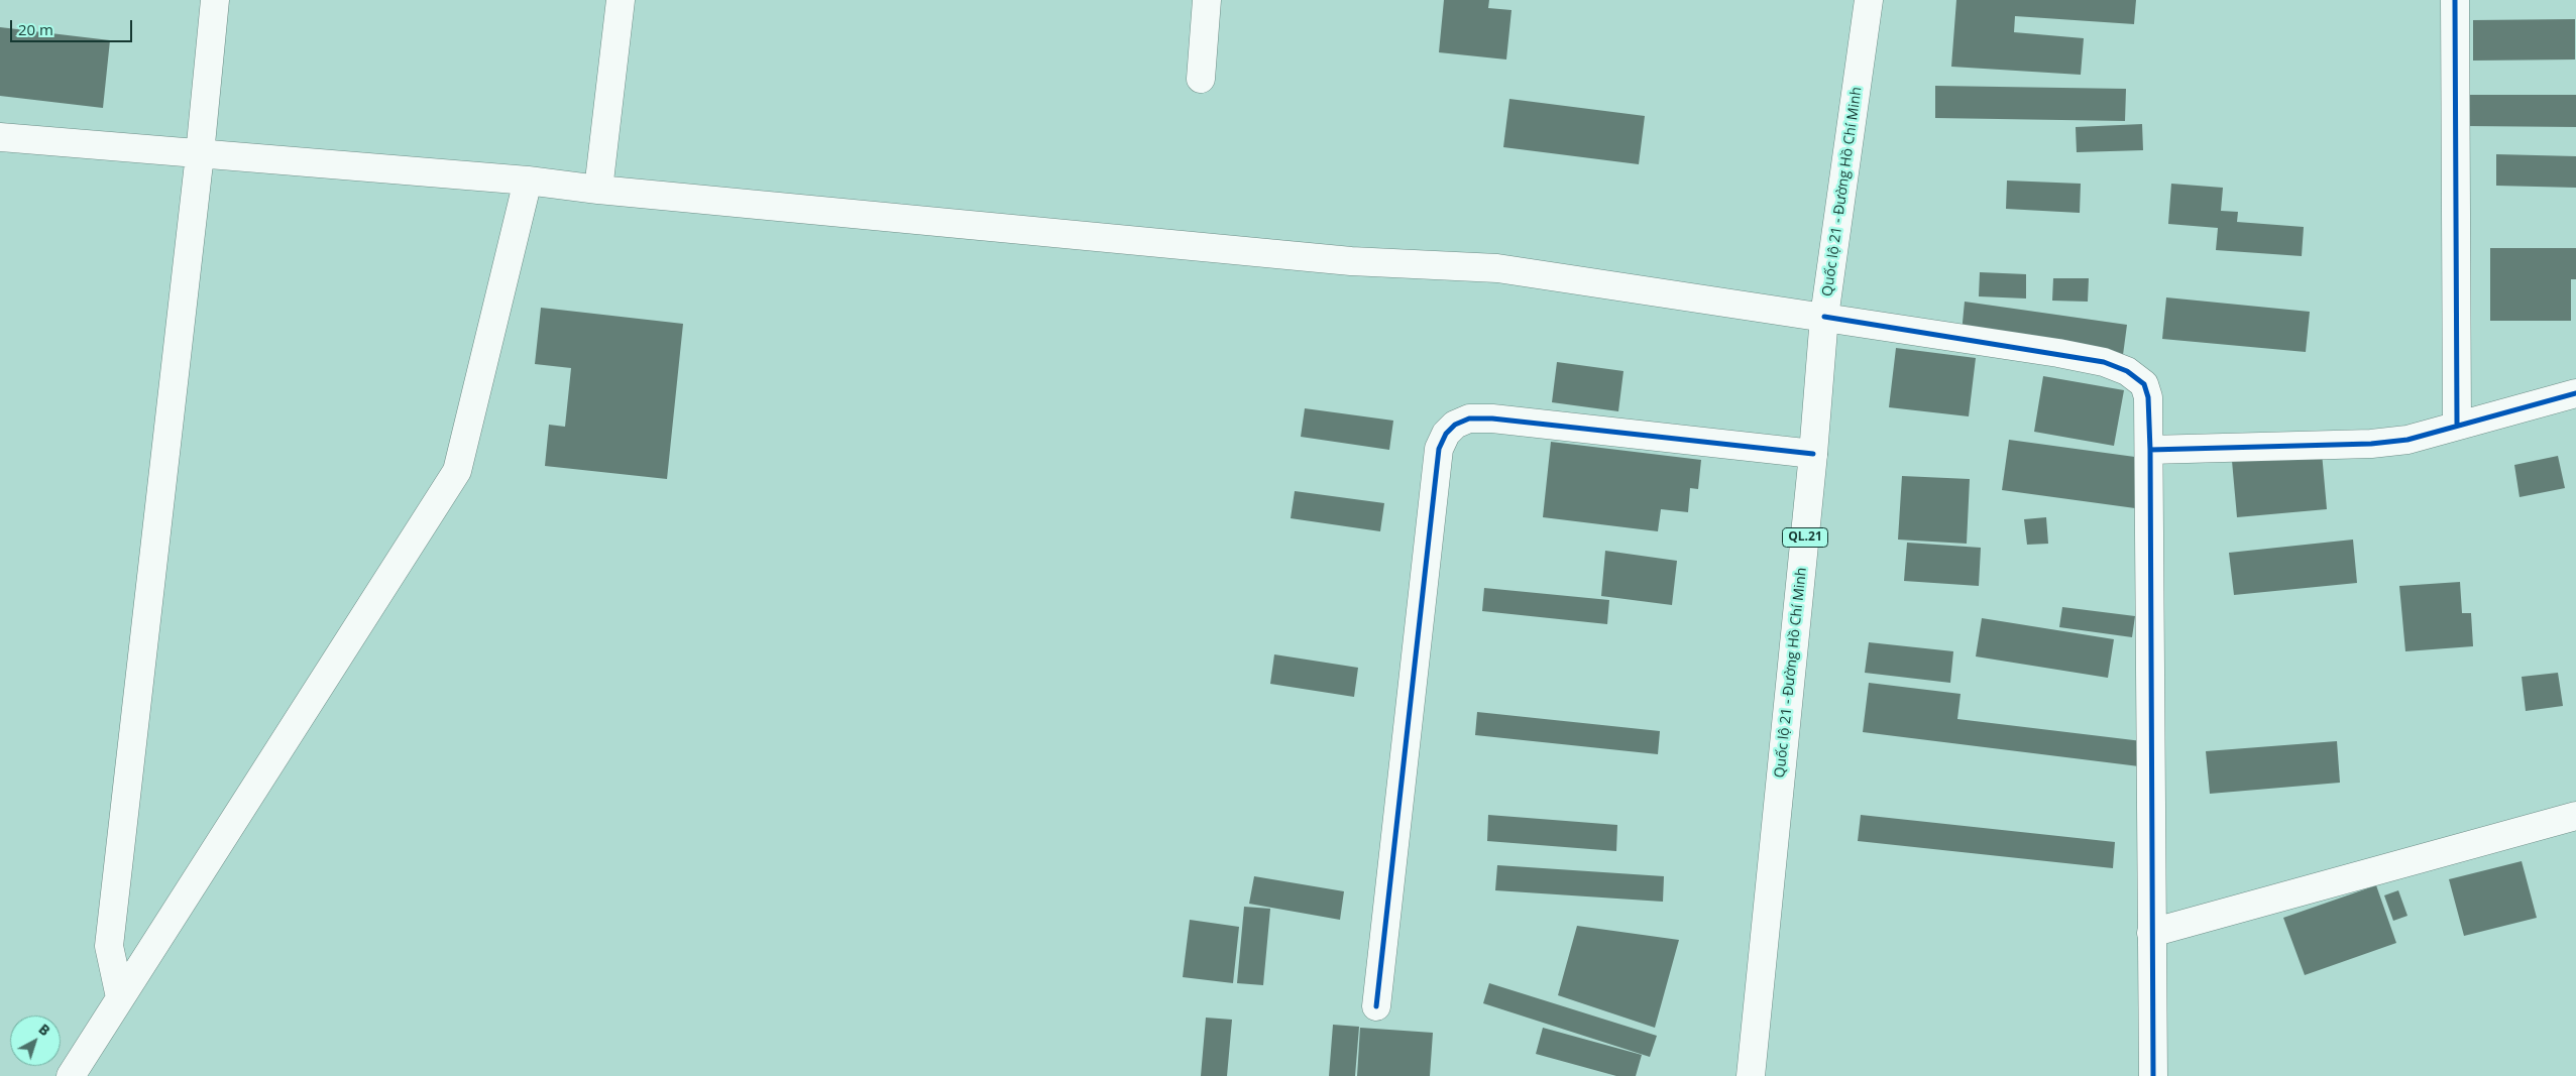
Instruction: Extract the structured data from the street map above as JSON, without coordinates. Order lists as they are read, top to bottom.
{
  "streets": {
    "main road": ["Quốc lộ 21 - Đường Hồ Chí Minh", "QL.21"]
  },
  "scale_bar": "20 m",
  "north": "top right"
}
